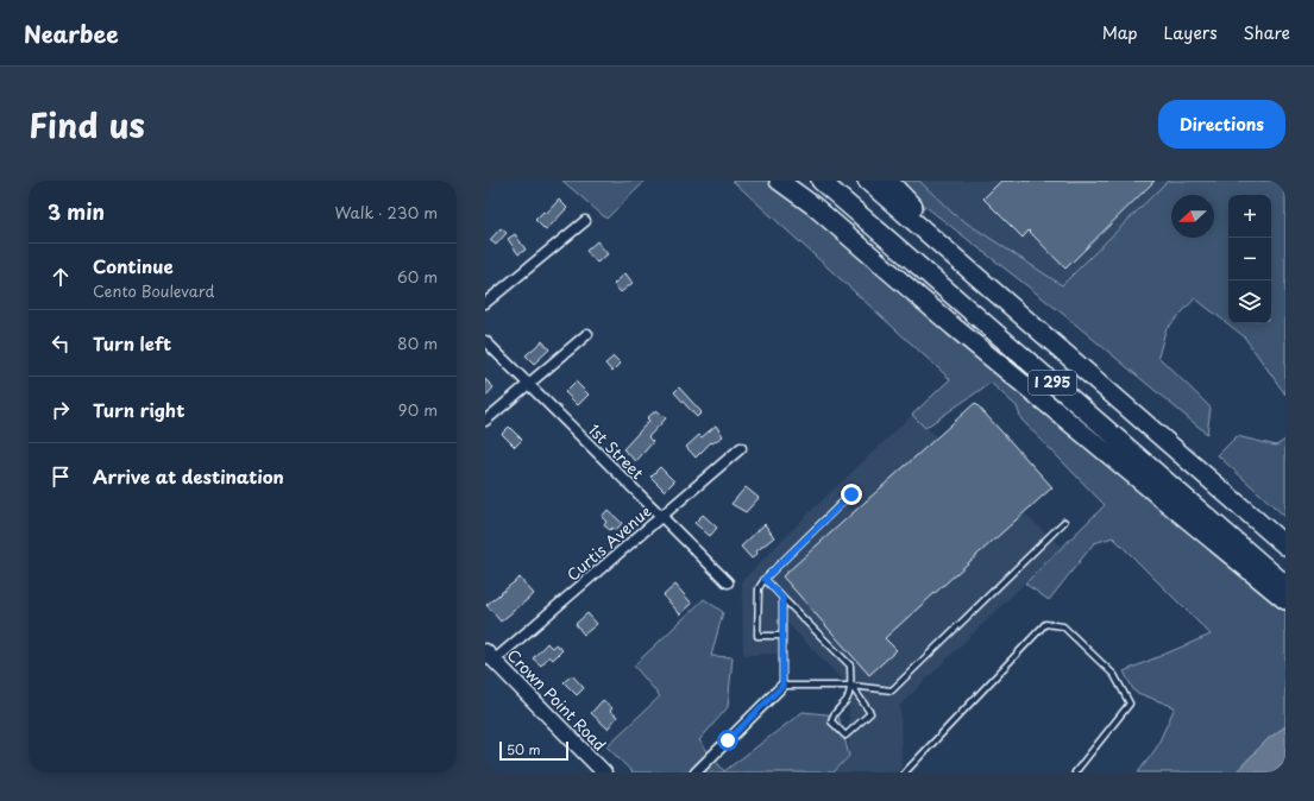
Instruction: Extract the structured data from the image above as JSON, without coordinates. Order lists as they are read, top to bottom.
{
  "streets": {
    "highway": ["I 295"],
    "main road": ["Crown Point Road"],
    "street": ["1st Street", "Curtis Avenue"]
  },
  "crossings": [
    ["1st Street", "Curtis Avenue"],
    ["Curtis Avenue", "Crown Point Road"]
  ],
  "scale_bar": "50 m",
  "north": "left",
  "page": {
    "header": "Nearbee",
    "nav": ["Map", "Layers", "Share"],
    "title": "Find us",
    "buttons": "Directions",
    "heading": ["3 min", "Walk · 230 m"],
    "map_buttons": ["+", "−"],
    "list": [
      ["Continue", "Cento Boulevard", "60 m"],
      ["Turn left", "80 m"],
      ["Turn right", "90 m"],
      "Arrive at destination"
    ],
    "scale": "50 m"
  }
}
